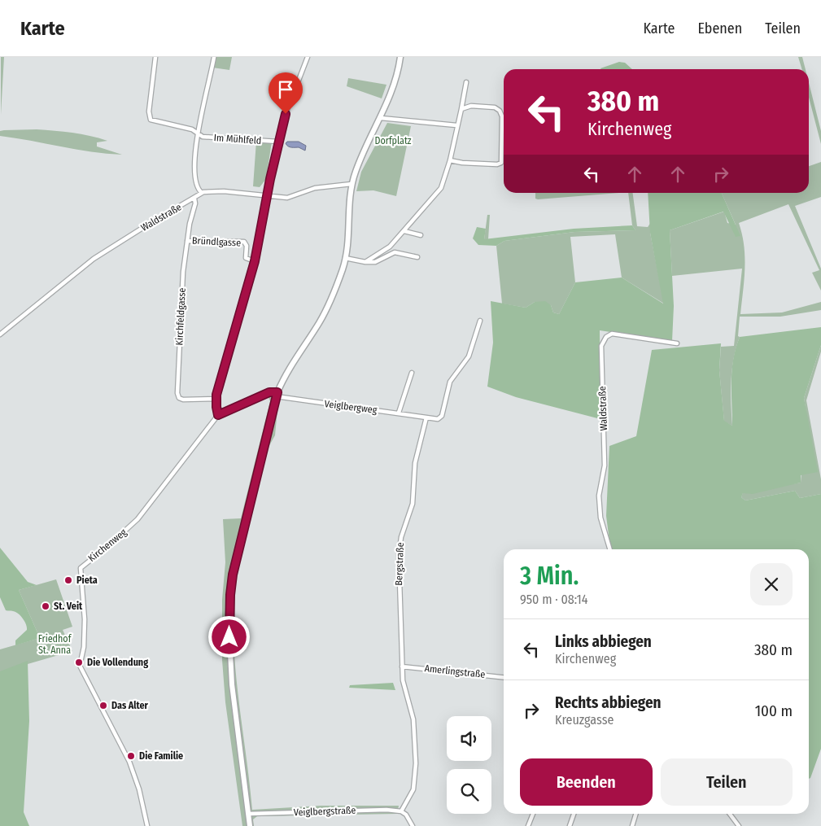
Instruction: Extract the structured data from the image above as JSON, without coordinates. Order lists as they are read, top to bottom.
{
  "streets": {
    "street": [
      "Im Mühlfeld",
      "Waldstraße",
      "Bründlgasse",
      "Kirchfeldgasse",
      "Veiglbergweg",
      "Kirchenweg",
      "Bergstraße",
      "Amerlingstraße",
      "Veiglbergstraße"
    ]
  },
  "crossings": [
    ["Waldstraße", "Kirchfeldgasse"],
    ["Bründlgasse", "Kirchfeldgasse"],
    ["Veiglbergweg", "Kirchenweg"],
    ["Veiglbergweg", "Bergstraße"],
    ["Bergstraße", "Amerlingstraße"],
    ["Bergstraße", "Veiglbergstraße"]
  ],
  "parks": ["Dorfplatz", "Friedhof St. Anna"],
  "places": [
    "Pieta",
    "St. Veit",
    "Die Vollendung",
    "Das Alter",
    "Die Familie"
  ],
  "page": {
    "header": "Karte",
    "nav": ["Karte", "Ebenen", "Teilen"],
    "turn": ["380 m", "Kirchenweg"],
    "heading": ["3 Min.", "950 m · 08:14"],
    "list": [
      {
        "name": "Links abbiegen",
        "note": "Kirchenweg",
        "value": "380 m"
      },
      {
        "name": "Rechts abbiegen",
        "note": "Kreuzgasse",
        "value": "100 m"
      }
    ],
    "buttons": ["Beenden", "Teilen"]
  }
}
